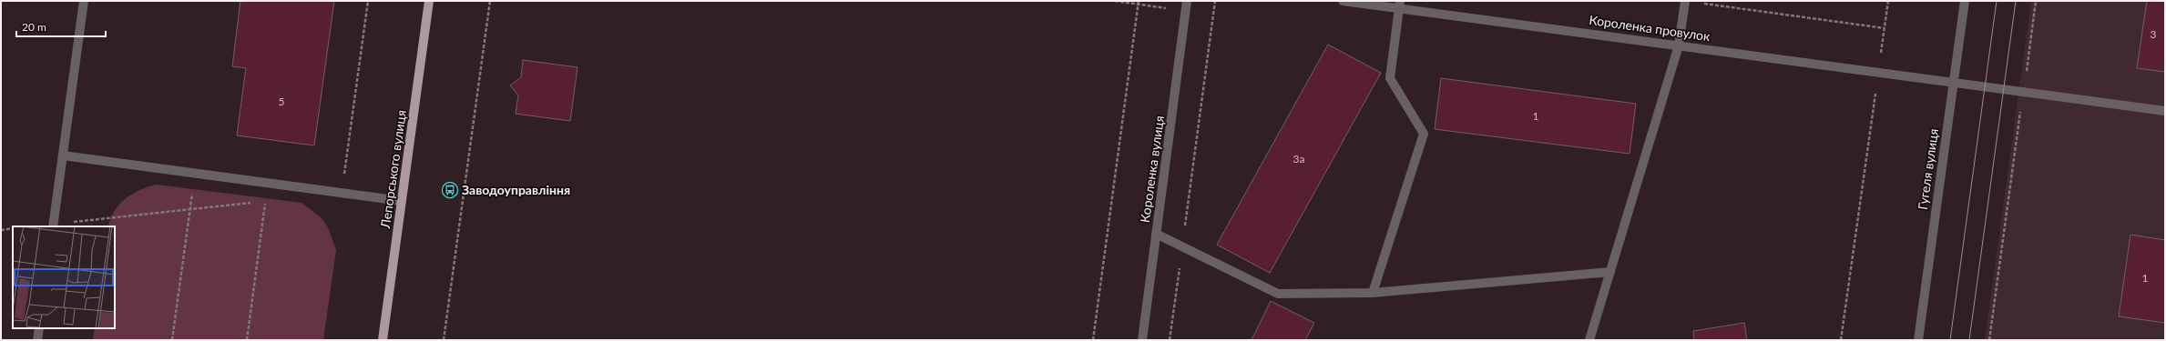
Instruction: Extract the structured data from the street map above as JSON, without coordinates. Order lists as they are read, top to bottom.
{
  "streets": {
    "main road": ["Лепорського вулиця"],
    "street": ["Короленка провулок", "Короленка вулиця", "Гугеля вулиця"]
  },
  "crossings": [
    ["Короленка провулок", "Гугеля вулиця"]
  ],
  "places": {
    "bus stop": ["Заводоуправління"]
  },
  "house_numbers": [
    "3",
    "5",
    "1",
    "3а",
    "1"
  ],
  "scale_bar": "20 m"
}
